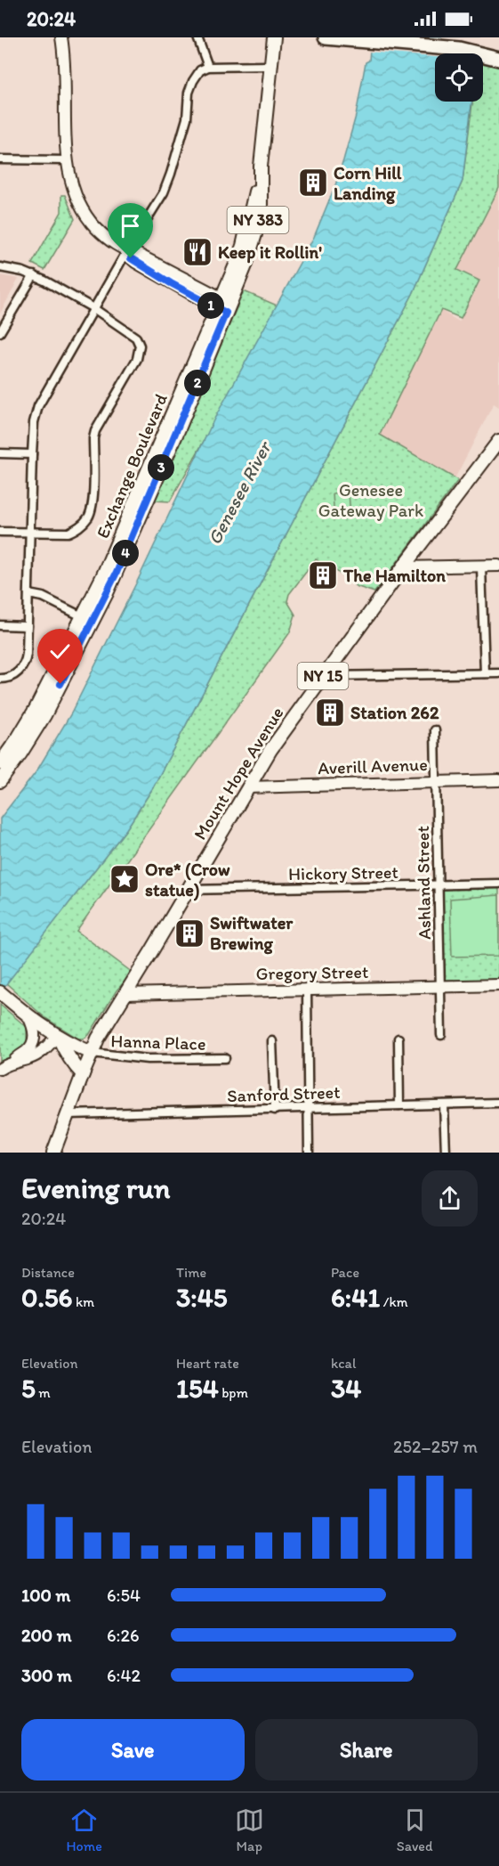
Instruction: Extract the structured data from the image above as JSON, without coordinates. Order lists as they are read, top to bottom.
{
  "streets": {
    "main road": [
      "NY 383",
      "Exchange Boulevard",
      "NY 15",
      "Mount Hope Avenue"
    ],
    "street": [
      "Averill Avenue",
      "Hickory Street",
      "Ashland Street",
      "Gregory Street",
      "Hanna Place",
      "Sanford Street"
    ]
  },
  "crossings": [
    ["Averill Avenue", "Mount Hope Avenue"],
    ["Averill Avenue", "Ashland Street"],
    ["Mount Hope Avenue", "Hickory Street"],
    ["Mount Hope Avenue", "Gregory Street"],
    ["Mount Hope Avenue", "Hanna Place"],
    ["Mount Hope Avenue", "Sanford Street"],
    ["Hickory Street", "Ashland Street"],
    ["Ashland Street", "Gregory Street"]
  ],
  "water": ["Genesee River"],
  "parks": ["Genesee Gateway Park"],
  "places": {
    "building": [
      "Corn Hill Landing",
      "The Hamilton",
      "Station 262",
      "Swiftwater Brewing"
    ],
    "restaurant": ["Keep it Rollin'"],
    "place": ["Ore* (Crow statue)"]
  },
  "page": {
    "status": "20:24",
    "pins": [
      "1",
      "2",
      "3",
      "4"
    ],
    "heading": ["Evening run", "20:24"],
    "stats": [
      ["Distance", "0.56 km"],
      ["Time", "3:45"],
      ["Pace", "6:41 /km"],
      ["Elevation", "5 m"],
      ["Heart rate", "154 bpm"],
      ["kcal", "34"]
    ],
    "chart": ["Elevation", "252–257 m"],
    "list": [
      {
        "name": "100 m",
        "note": "6:54"
      },
      {
        "name": "200 m",
        "note": "6:26"
      },
      {
        "name": "300 m",
        "note": "6:42"
      }
    ],
    "buttons": ["Save", "Share"],
    "tabs": ["Home", "Map", "Saved"]
  }
}
